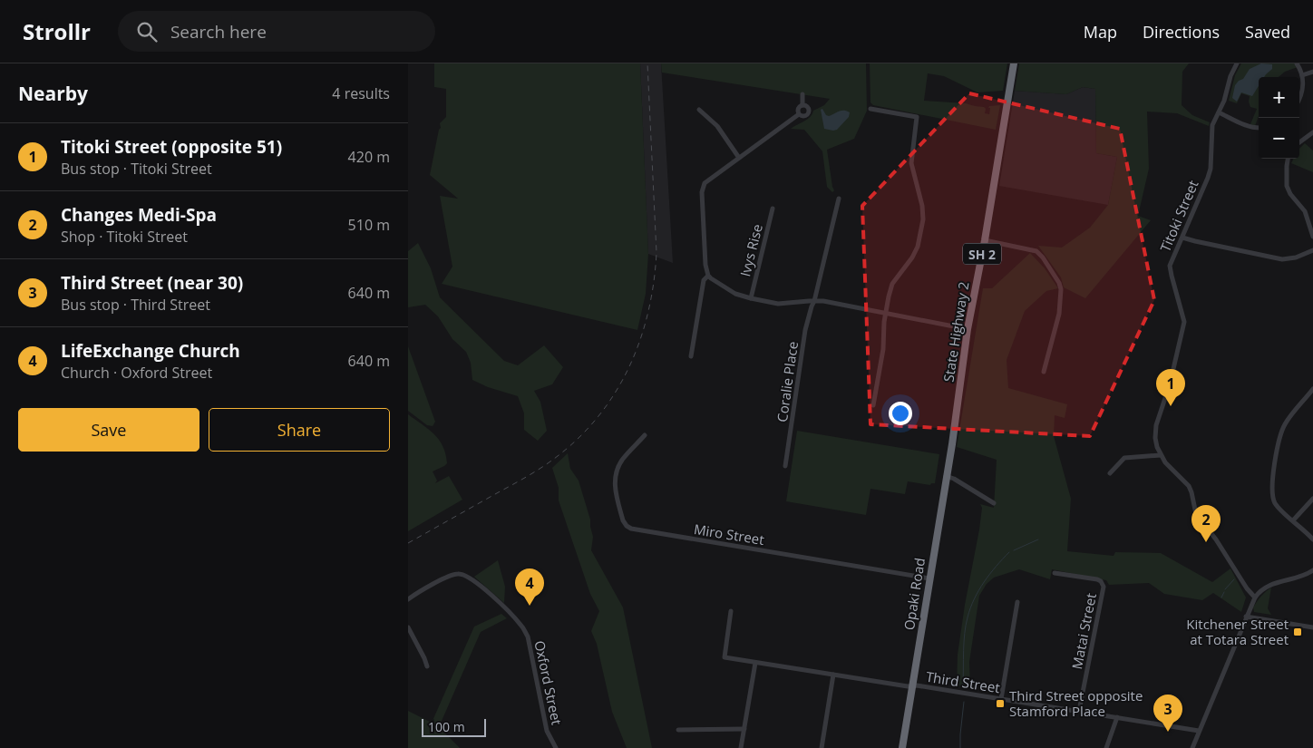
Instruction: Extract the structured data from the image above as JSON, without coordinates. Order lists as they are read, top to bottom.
{
  "streets": {
    "highway": ["SH 2", "State Highway 2", "Opaki Road"],
    "street": [
      "Titoki Street",
      "Ivys Rise",
      "Coralie Place",
      "Miro Street",
      "Matai Street",
      "Third Street",
      "Oxford Street"
    ]
  },
  "crossings": [
    ["State Highway 2", "Opaki Road"],
    ["Miro Street", "Opaki Road"],
    ["Opaki Road", "Third Street"],
    ["Matai Street", "Third Street"]
  ],
  "places": {
    "transit": ["Kitchener Street at Totara Street", "Third Street opposite Stamford Place"]
  },
  "scale_bar": "100 m",
  "page": {
    "header": "Strollr",
    "search": "Search here",
    "nav": ["Map", "Directions", "Saved"],
    "heading": ["Nearby", "4 results"],
    "map_buttons": ["+", "−"],
    "list": [
      {
        "mark": "1",
        "name": "Titoki Street (opposite 51)",
        "note": "Bus stop · Titoki Street",
        "value": "420 m"
      },
      {
        "mark": "2",
        "name": "Changes Medi-Spa",
        "note": "Shop · Titoki Street",
        "value": "510 m"
      },
      {
        "mark": "3",
        "name": "Third Street (near 30)",
        "note": "Bus stop · Third Street",
        "value": "640 m"
      },
      {
        "mark": "4",
        "name": "LifeExchange Church",
        "note": "Church · Oxford Street",
        "value": "640 m"
      }
    ],
    "pins": [
      "1",
      "2",
      "4",
      "3"
    ],
    "buttons": ["Save", "Share"],
    "scale": "100 m"
  }
}
